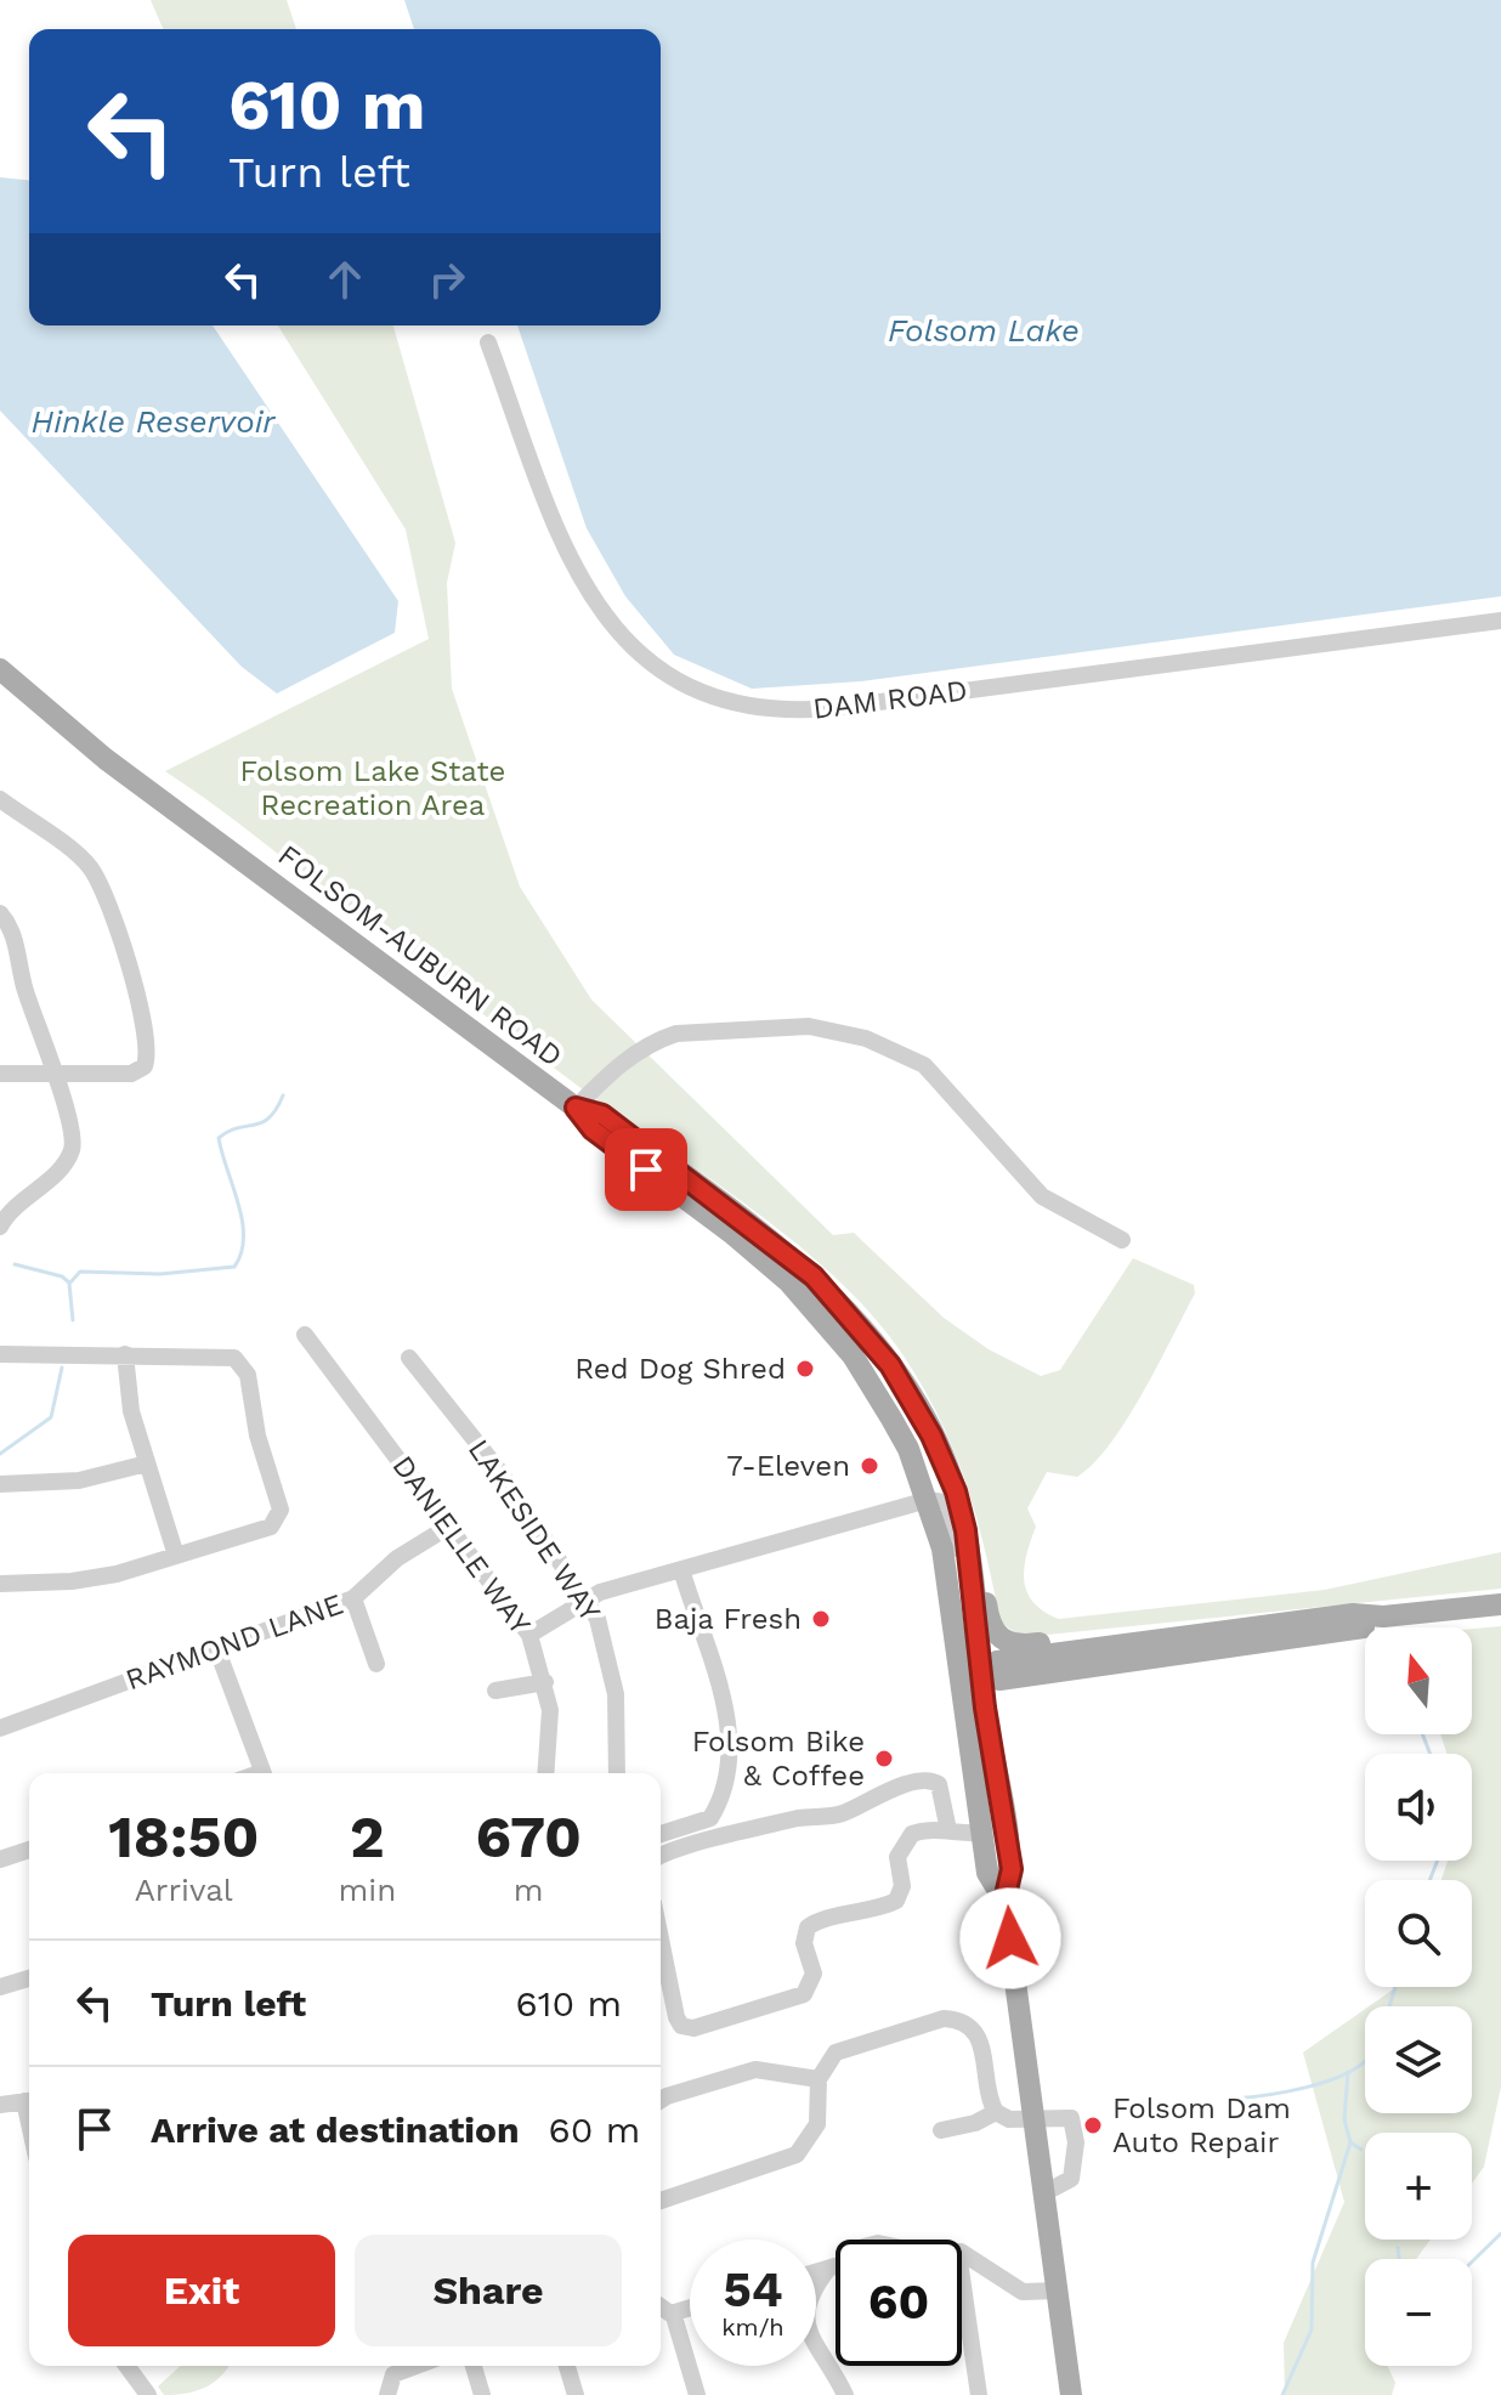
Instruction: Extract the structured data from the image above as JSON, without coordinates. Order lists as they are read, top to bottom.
{
  "streets": {
    "main road": ["FOLSOM-AUBURN ROAD"],
    "street": [
      "DAM ROAD",
      "LAKESIDE WAY",
      "DANIELLE WAY",
      "RAYMOND LANE"
    ]
  },
  "crossings": [
    ["DANIELLE WAY", "RAYMOND LANE"]
  ],
  "water": ["Folsom Lake", "Hinkle Reservoir"],
  "parks": ["Folsom Lake State Recreation Area"],
  "places": [
    "Red Dog Shred",
    "7-Eleven",
    "Baja Fresh",
    "Folsom Bike & Coffee",
    "Folsom Dam Auto Repair"
  ],
  "north": "top",
  "page": {
    "turn": ["610 m", "Turn left"],
    "map_buttons": ["+", "−"],
    "eta": [
      "18:50",
      "Arrival",
      "2",
      "min",
      "670",
      "m"
    ],
    "list": [
      {
        "name": "Turn left",
        "value": "610 m"
      },
      {
        "name": "Arrive at destination",
        "value": "60 m"
      }
    ],
    "buttons": ["Exit", "Share"],
    "speed": "54 km/h",
    "limit": "60"
  }
}
